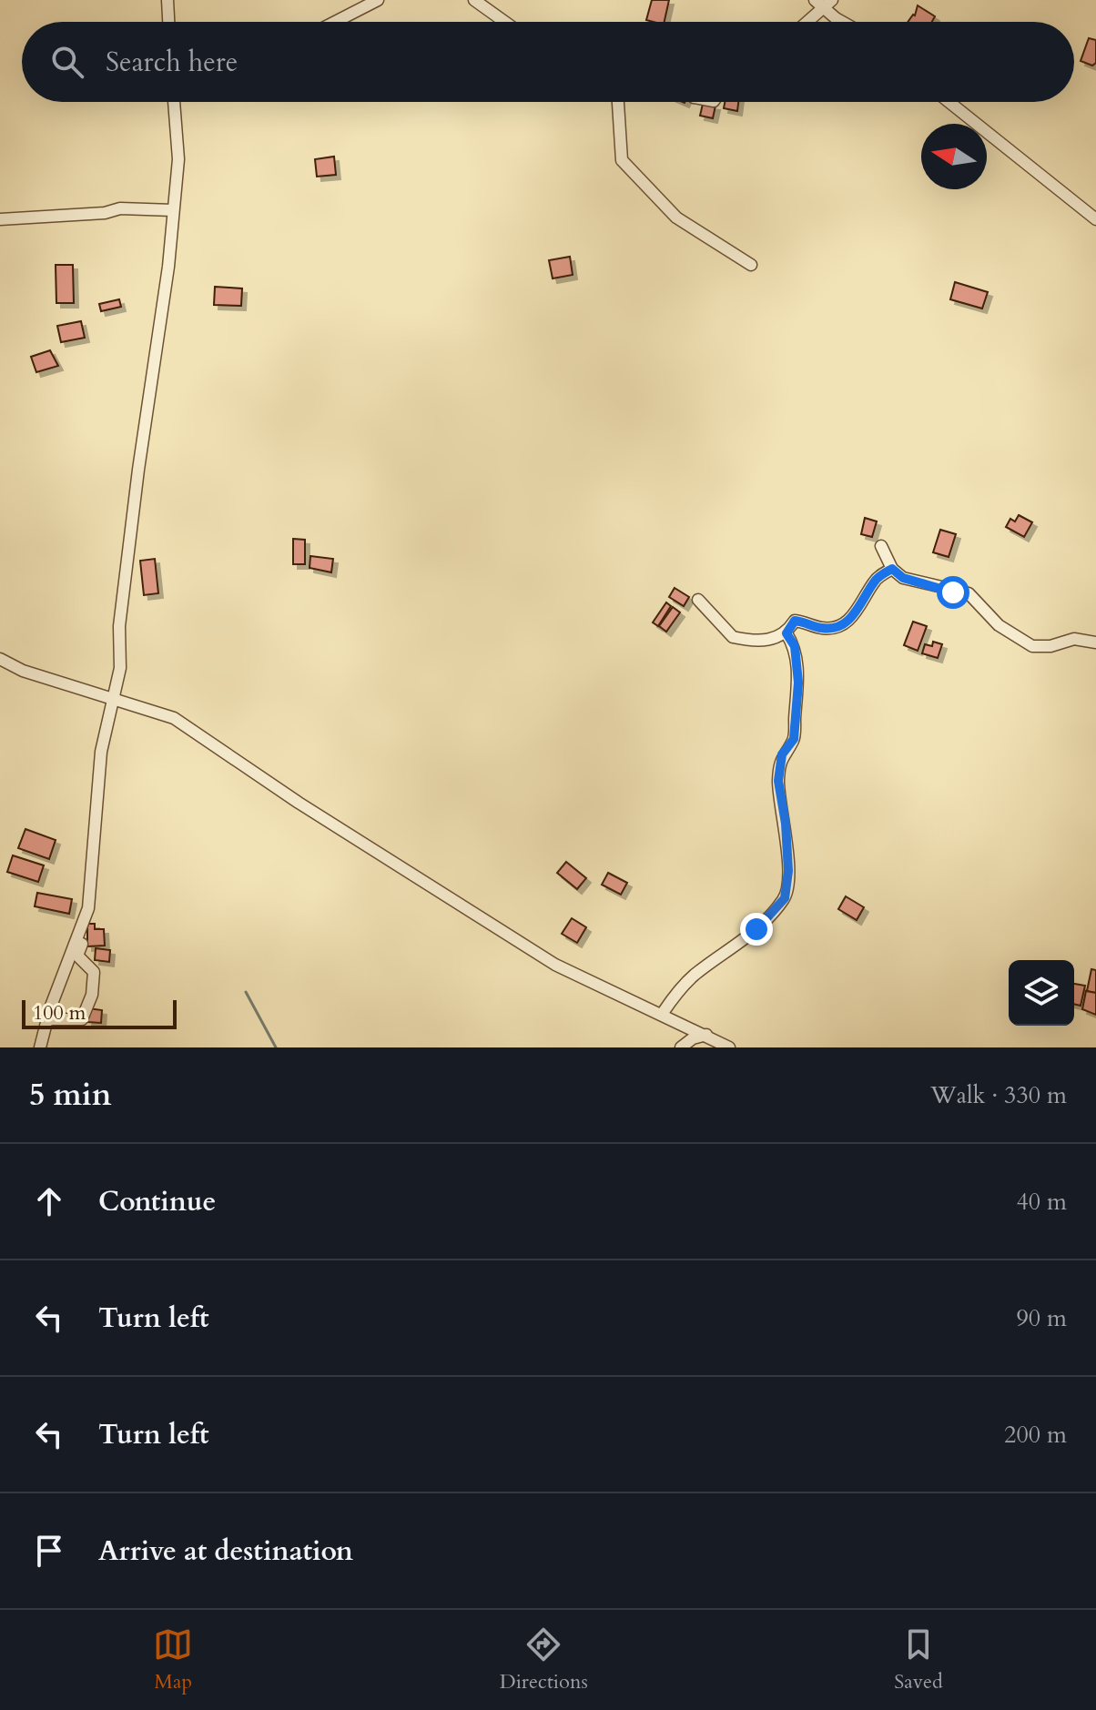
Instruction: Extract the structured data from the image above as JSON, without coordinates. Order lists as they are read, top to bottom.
{
  "scale_bar": "100 m",
  "north": "left",
  "page": {
    "search": "Search here",
    "scale": "100 m",
    "heading": ["5 min", "Walk · 330 m"],
    "list": [
      ["Continue", "40 m"],
      ["Turn left", "90 m"],
      ["Turn left", "200 m"],
      "Arrive at destination"
    ],
    "nav": ["Map", "Directions", "Saved"]
  }
}
